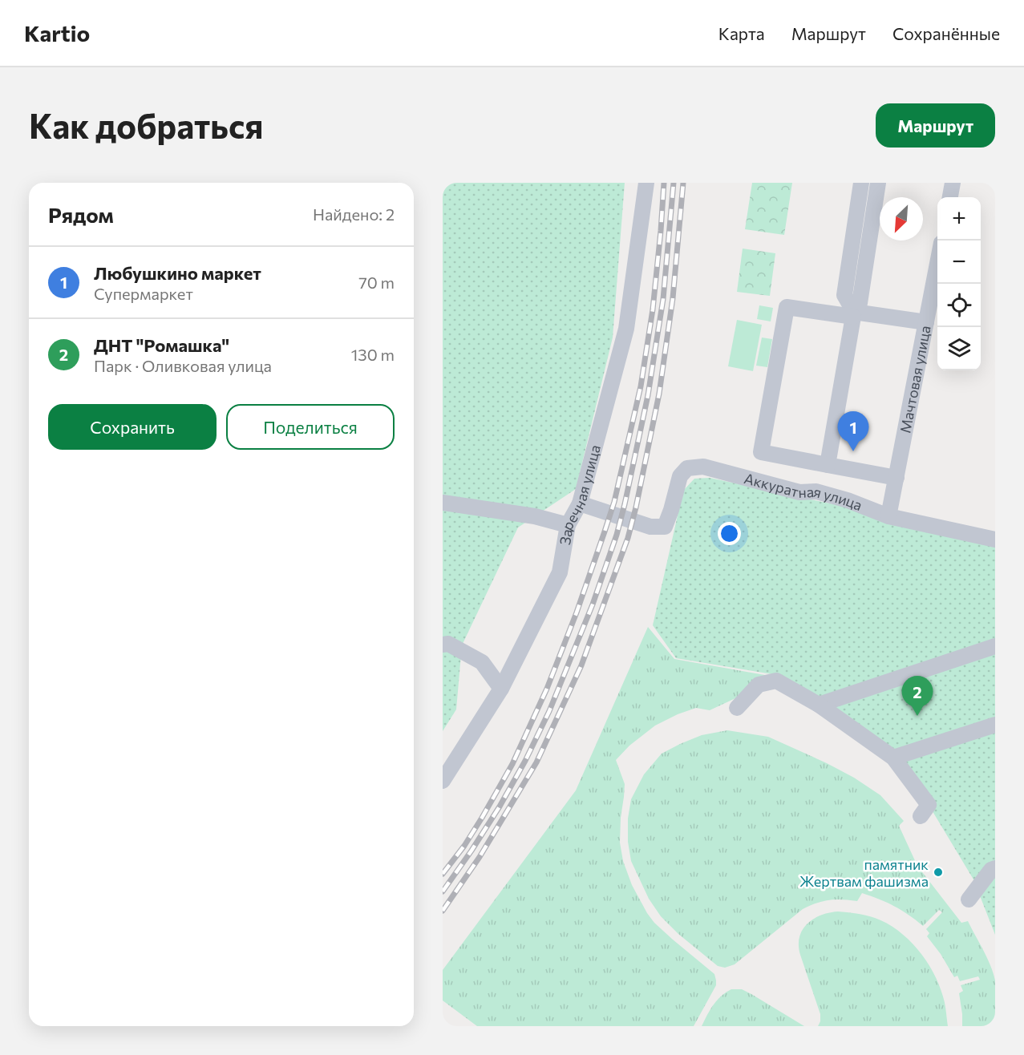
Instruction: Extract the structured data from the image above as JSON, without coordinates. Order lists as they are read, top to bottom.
{
  "streets": {
    "street": ["Мачтовая улица", "Аккуратная улица", "Заречная улица"]
  },
  "crossings": [
    ["Мачтовая улица", "Аккуратная улица"],
    ["Аккуратная улица", "Заречная улица"]
  ],
  "places": ["памятник Жертвам фашизма"],
  "north": "bottom left",
  "page": {
    "header": "Kartio",
    "nav": ["Карта", "Маршрут", "Сохранённые"],
    "buttons": [
      "Маршрут",
      ["Сохранить", "Поделиться"]
    ],
    "title": "Как добраться",
    "heading": ["Рядом", "Найдено: 2"],
    "map_buttons": ["+", "−"],
    "list": [
      {
        "mark": "1",
        "name": "Любушкино маркет",
        "note": "Супермаркет",
        "value": "70 m"
      },
      {
        "mark": "2",
        "name": "ДНТ \"Ромашка\"",
        "note": "Парк · Оливковая улица",
        "value": "130 m"
      }
    ],
    "pins": ["1", "2"]
  }
}
